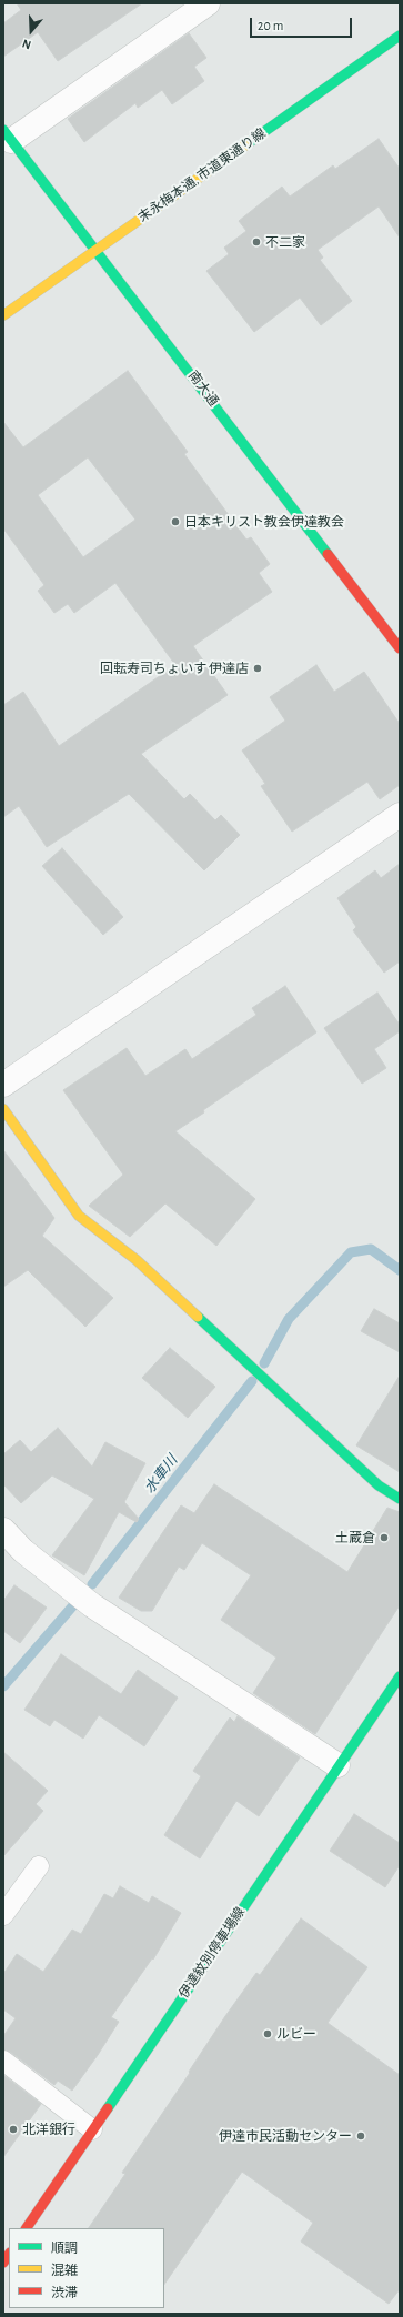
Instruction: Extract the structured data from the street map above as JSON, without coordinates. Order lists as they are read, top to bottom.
{
  "streets": {
    "street": ["末永梅本通, 市道東通り線", "南大通", "伊達紋別停車場線"]
  },
  "crossings": [
    ["末永梅本通, 市道東通り線", "南大通"]
  ],
  "water": ["水車川"],
  "places": [
    "不二家",
    "日本キリスト教会伊達教会",
    "回転寿司ちょいす 伊達店",
    "土蔵倉",
    "ルビー",
    "北洋銀行",
    "伊達市民活動センター"
  ],
  "legend": ["順調", "混雑", "渋滞"],
  "scale_bar": "20 m",
  "north": "bottom"
}
